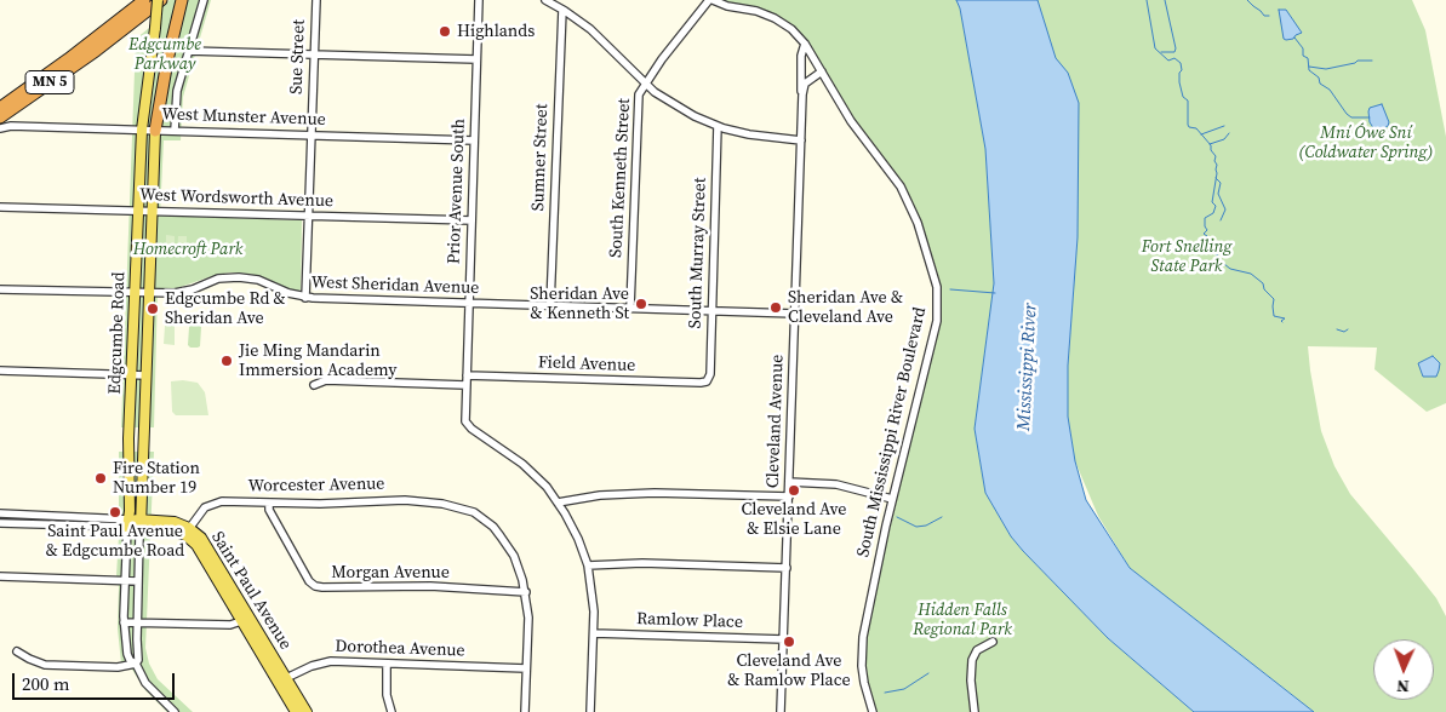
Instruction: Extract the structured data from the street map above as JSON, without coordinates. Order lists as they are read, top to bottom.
{
  "streets": {
    "highway": ["MN 5"],
    "main road": ["Edgcumbe Road", "Saint Paul Avenue"],
    "street": [
      "Sue Street",
      "West Munster Avenue",
      "Sumner Street",
      "South Kenneth Street",
      "Prior Avenue South",
      "West Wordsworth Avenue",
      "South Murray Street",
      "West Sheridan Avenue",
      "Field Avenue",
      "Cleveland Avenue",
      "South Mississippi River Boulevard",
      "Worcester Avenue",
      "Morgan Avenue",
      "Ramlow Place",
      "Dorothea Avenue"
    ]
  },
  "crossings": [
    ["Sue Street", "West Munster Avenue"],
    ["Sue Street", "West Wordsworth Avenue"],
    ["Sue Street", "West Sheridan Avenue"],
    ["MN 5", "Edgcumbe Road"],
    ["West Munster Avenue", "Prior Avenue South"],
    ["West Munster Avenue", "Edgcumbe Road"],
    ["Sumner Street", "West Sheridan Avenue"],
    ["South Kenneth Street", "West Sheridan Avenue"],
    ["South Kenneth Street", "South Mississippi River Boulevard"],
    ["Prior Avenue South", "West Wordsworth Avenue"],
    ["Prior Avenue South", "West Sheridan Avenue"],
    ["Prior Avenue South", "Field Avenue"],
    ["West Wordsworth Avenue", "Edgcumbe Road"],
    ["South Murray Street", "West Sheridan Avenue"],
    ["South Murray Street", "Field Avenue"],
    ["West Sheridan Avenue", "Edgcumbe Road"],
    ["West Sheridan Avenue", "Cleveland Avenue"],
    ["Edgcumbe Road", "Saint Paul Avenue"],
    ["Cleveland Avenue", "South Mississippi River Boulevard"],
    ["Cleveland Avenue", "Ramlow Place"],
    ["Worcester Avenue", "Morgan Avenue"],
    ["Worcester Avenue", "Saint Paul Avenue"],
    ["Saint Paul Avenue", "Dorothea Avenue"]
  ],
  "water": ["Mississippi River"],
  "parks": [
    "Edgcumbe Parkway",
    "Mní Ówe Sní (Coldwater Spring)",
    "Fort Snelling State Park",
    "Homecroft Park",
    "Hidden Falls Regional Park"
  ],
  "places": [
    "Highlands",
    "Sheridan Ave & Kenneth St",
    "Sheridan Ave & Cleveland Ave",
    "Edgcumbe Rd & Sheridan Ave",
    "Jie Ming Mandarin Immersion Academy",
    "Fire Station Number 19",
    "Cleveland Ave & Elsie Lane",
    "Saint Paul Avenue & Edgcumbe Road",
    "Cleveland Ave & Ramlow Place"
  ],
  "scale_bar": "200 m",
  "north": "bottom"
}
